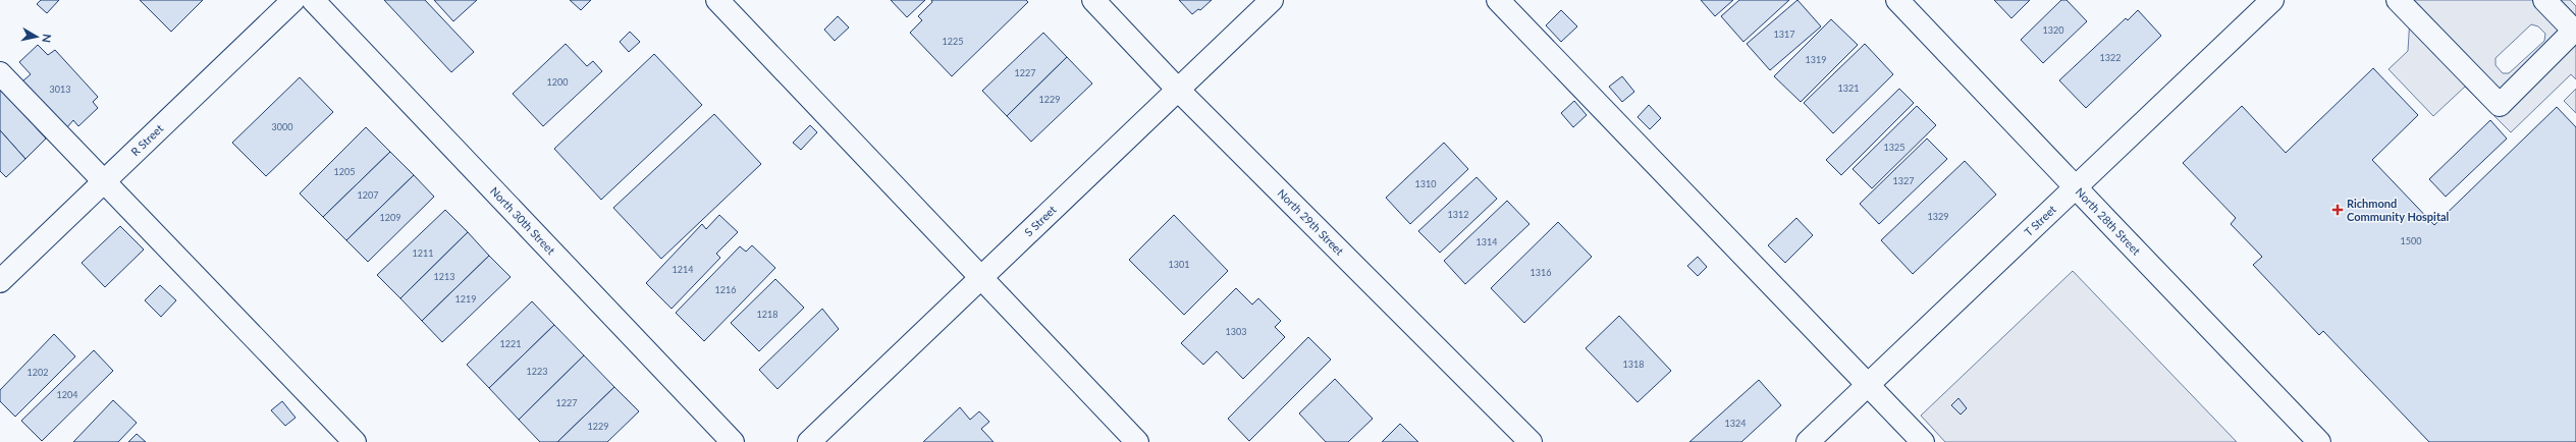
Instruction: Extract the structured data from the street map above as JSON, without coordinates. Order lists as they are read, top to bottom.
{
  "streets": {
    "street": [
      "R Street",
      "T Street",
      "North 30th Street",
      "S Street",
      "North 29th Street",
      "North 28th Street"
    ]
  },
  "crossings": [
    ["T Street", "North 28th Street"],
    ["S Street", "North 29th Street"]
  ],
  "places": {
    "health": ["Richmond Community Hospital"]
  },
  "house_numbers": [
    "1320",
    "1317",
    "1225",
    "1322",
    "1319",
    "1227",
    "1200",
    "1321",
    "3013",
    "1229",
    "3000",
    "1325",
    "1205",
    "1327",
    "1310",
    "1207",
    "1312",
    "1329",
    "1209",
    "1500",
    "1314",
    "1211",
    "1301",
    "1214",
    "1316",
    "1213",
    "1216",
    "1219",
    "1218",
    "1303",
    "1221",
    "1318",
    "1223",
    "1202",
    "1204",
    "1227",
    "1324",
    "1229"
  ],
  "north": "right"
}
